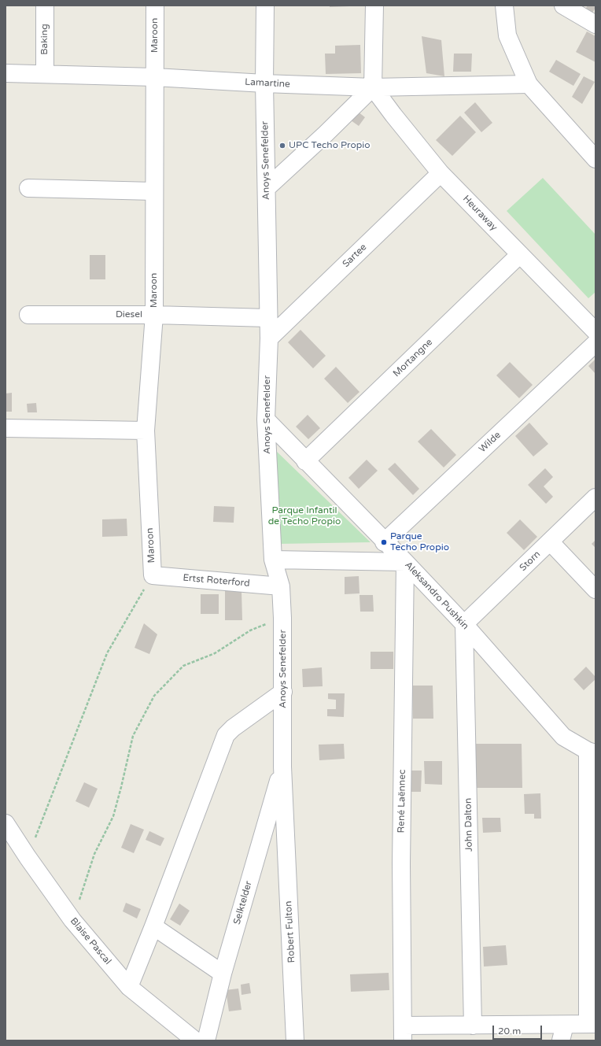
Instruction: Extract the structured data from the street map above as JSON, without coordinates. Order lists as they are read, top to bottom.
{
  "streets": {
    "street": [
      "Maroon",
      "Baking",
      "Lamartine",
      "Anoys Senefelder",
      "Heuraway",
      "Sartee",
      "Diesel",
      "Mortangne",
      "Wilde",
      "Storn",
      "Ertst Roterford",
      "Aleksandro Pushkin",
      "René Laënnec",
      "John Dalton",
      "Selktelder",
      "Robert Fulton",
      "Blaise Pascal"
    ]
  },
  "crossings": [
    ["Maroon", "Lamartine"],
    ["Maroon", "Diesel"],
    ["Maroon", "Ertst Roterford"],
    ["Baking", "Lamartine"],
    ["Lamartine", "Anoys Senefelder"],
    ["Lamartine", "Heuraway"],
    ["Anoys Senefelder", "Sartee"],
    ["Anoys Senefelder", "Diesel"],
    ["Anoys Senefelder", "Ertst Roterford"],
    ["Anoys Senefelder", "Aleksandro Pushkin"],
    ["Anoys Senefelder", "Selktelder"],
    ["Anoys Senefelder", "Robert Fulton"],
    ["Heuraway", "Sartee"],
    ["Heuraway", "Mortangne"],
    ["Mortangne", "Aleksandro Pushkin"],
    ["Wilde", "Aleksandro Pushkin"],
    ["Storn", "Aleksandro Pushkin"],
    ["Storn", "John Dalton"],
    ["Aleksandro Pushkin", "René Laënnec"],
    ["Aleksandro Pushkin", "John Dalton"]
  ],
  "parks": ["Parque Infantil de Techo Propio"],
  "places": ["UPC Techo Propio", "Parque Techo Propio"],
  "scale_bar": "20 m"
}
